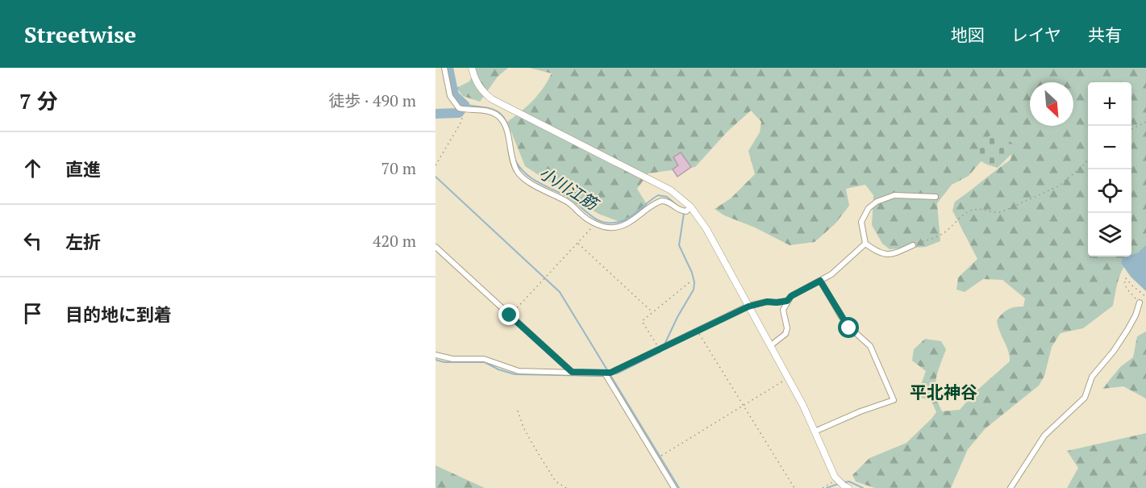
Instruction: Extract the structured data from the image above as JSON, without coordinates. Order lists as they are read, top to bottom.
{
  "districts": ["平北神谷"],
  "water": ["小川江筋"],
  "north": "bottom right",
  "page": {
    "header": "Streetwise",
    "nav": ["地図", "レイヤ", "共有"],
    "heading": ["7 分", "徒歩 · 490 m"],
    "map_buttons": ["+", "−"],
    "list": [
      ["直進", "70 m"],
      ["左折", "420 m"],
      "目的地に到着"
    ]
  }
}
